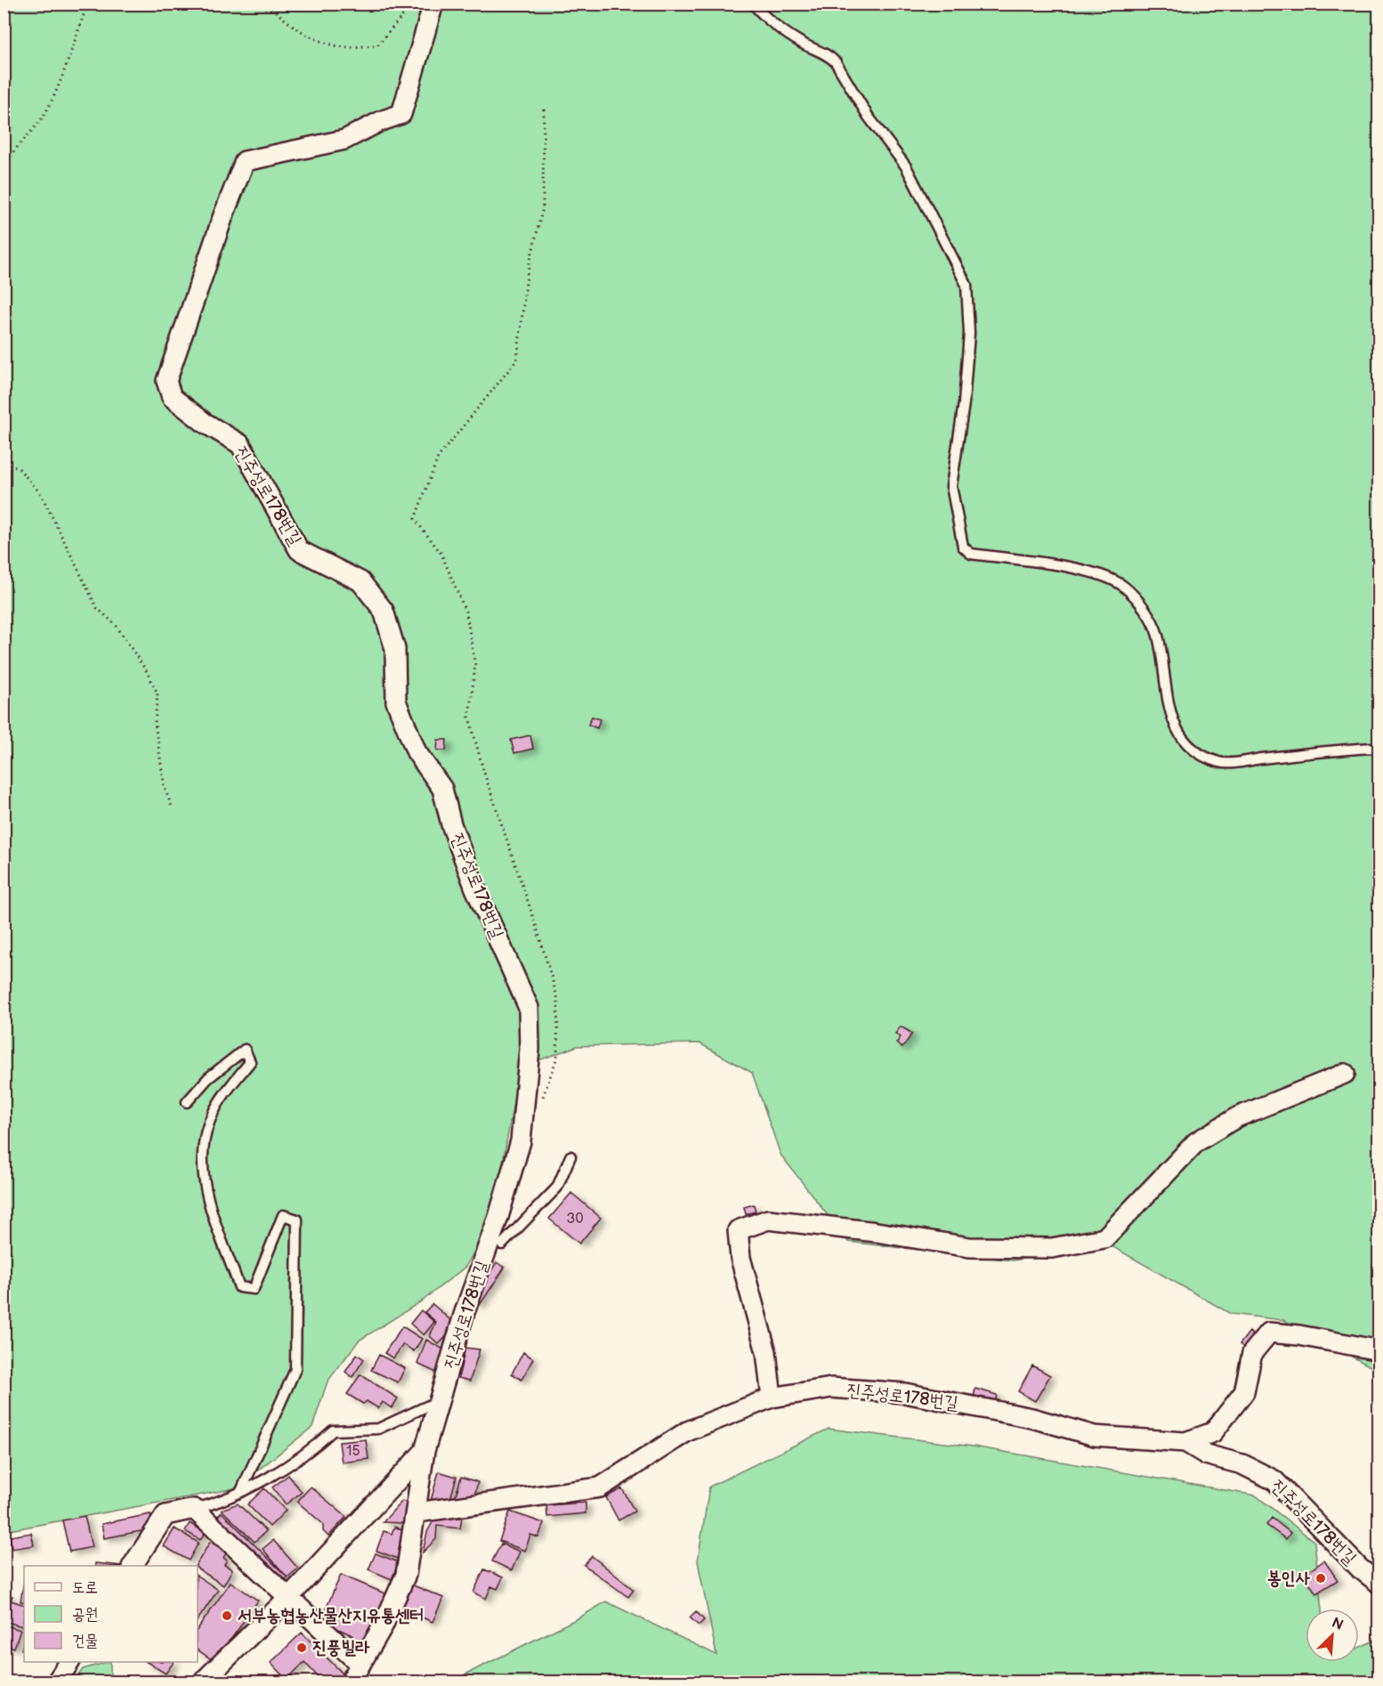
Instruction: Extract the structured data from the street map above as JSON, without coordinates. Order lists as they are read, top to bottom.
{
  "streets": {
    "street": ["진주성로178번길"]
  },
  "places": ["봉인사", "서부농협농산물산지유통센터", "진풍빌라"],
  "house_numbers": ["30", "15"],
  "legend": ["도로", "공원", "건물"],
  "north": "top right"
}
